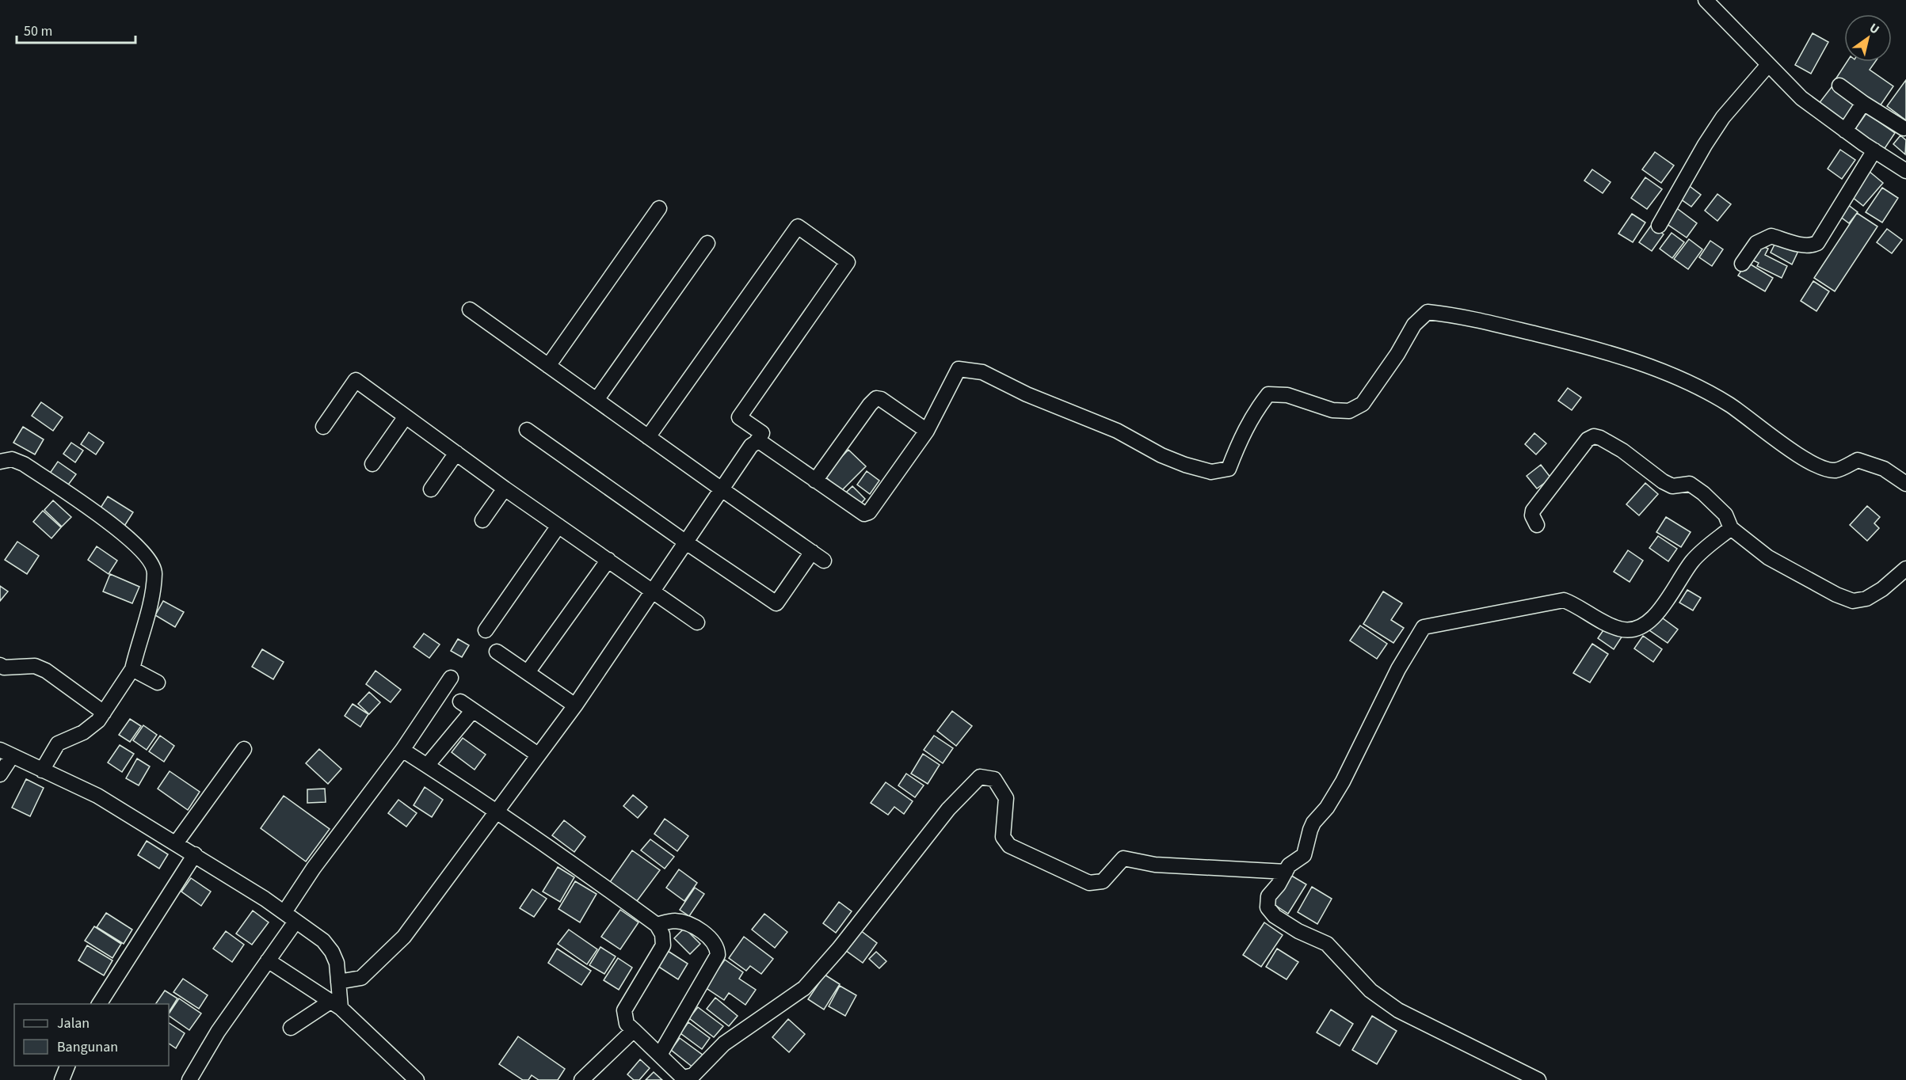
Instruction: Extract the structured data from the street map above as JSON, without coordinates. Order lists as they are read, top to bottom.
{
  "legend": ["Jalan", "Bangunan"],
  "scale_bar": "50 m",
  "north": "top right"
}
